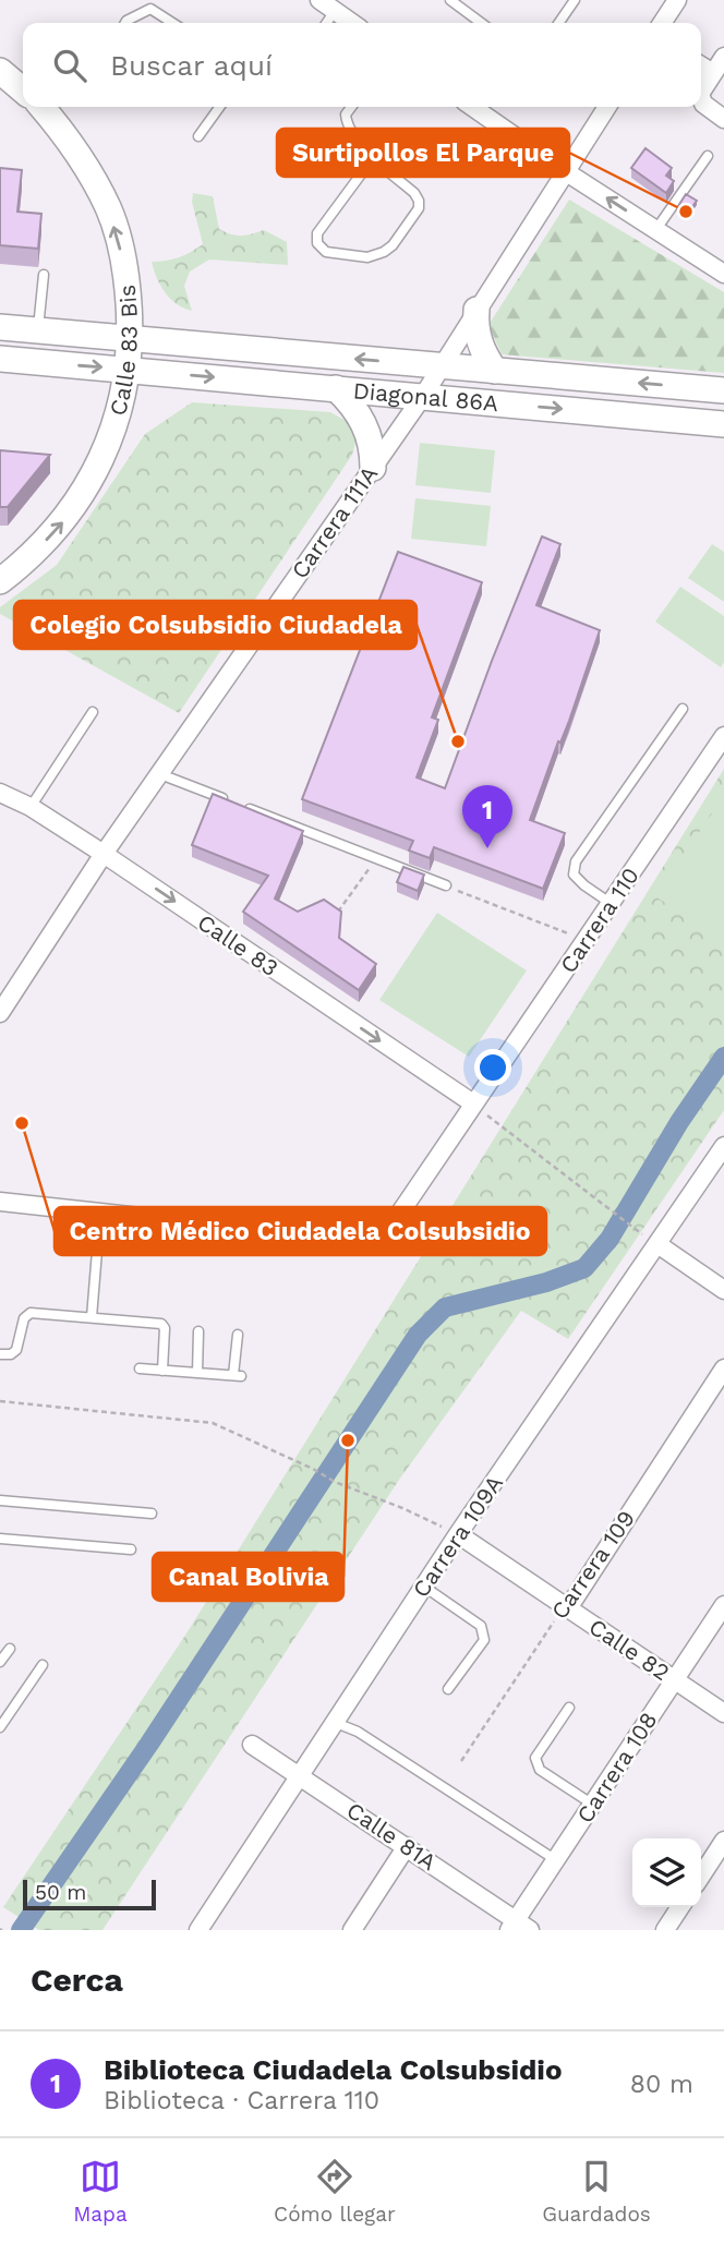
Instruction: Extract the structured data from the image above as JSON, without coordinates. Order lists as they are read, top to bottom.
{
  "streets": {
    "street": [
      "Calle 83 Bis",
      "Diagonal 86A",
      "Carrera 111A",
      "Carrera 110",
      "Calle 83",
      "Carrera 109A",
      "Carrera 109",
      "Calle 82",
      "Carrera 108",
      "Calle 81A"
    ]
  },
  "crossings": [
    ["Calle 83 Bis", "Diagonal 86A"],
    ["Diagonal 86A", "Carrera 111A"],
    ["Carrera 111A", "Calle 83"],
    ["Carrera 110", "Calle 83"],
    ["Carrera 109A", "Calle 82"],
    ["Carrera 109A", "Calle 81A"],
    ["Carrera 109", "Calle 82"],
    ["Calle 82", "Carrera 108"],
    ["Carrera 108", "Calle 81A"]
  ],
  "one_way": ["Calle 83 Bis", "Calle 83"],
  "places": [
    "Surtipollos El Parque",
    "Colegio Colsubsidio Ciudadela",
    "Centro Médico Ciudadela Colsubsidio",
    "Canal Bolivia"
  ],
  "scale_bar": "50 m",
  "page": {
    "search": "Buscar aquí",
    "pins": "1",
    "scale": "50 m",
    "heading": "Cerca",
    "list": [
      {
        "mark": "1",
        "name": "Biblioteca Ciudadela Colsubsidio",
        "note": "Biblioteca · Carrera 110",
        "value": "80 m"
      }
    ],
    "nav": ["Mapa", "Cómo llegar", "Guardados"]
  }
}
